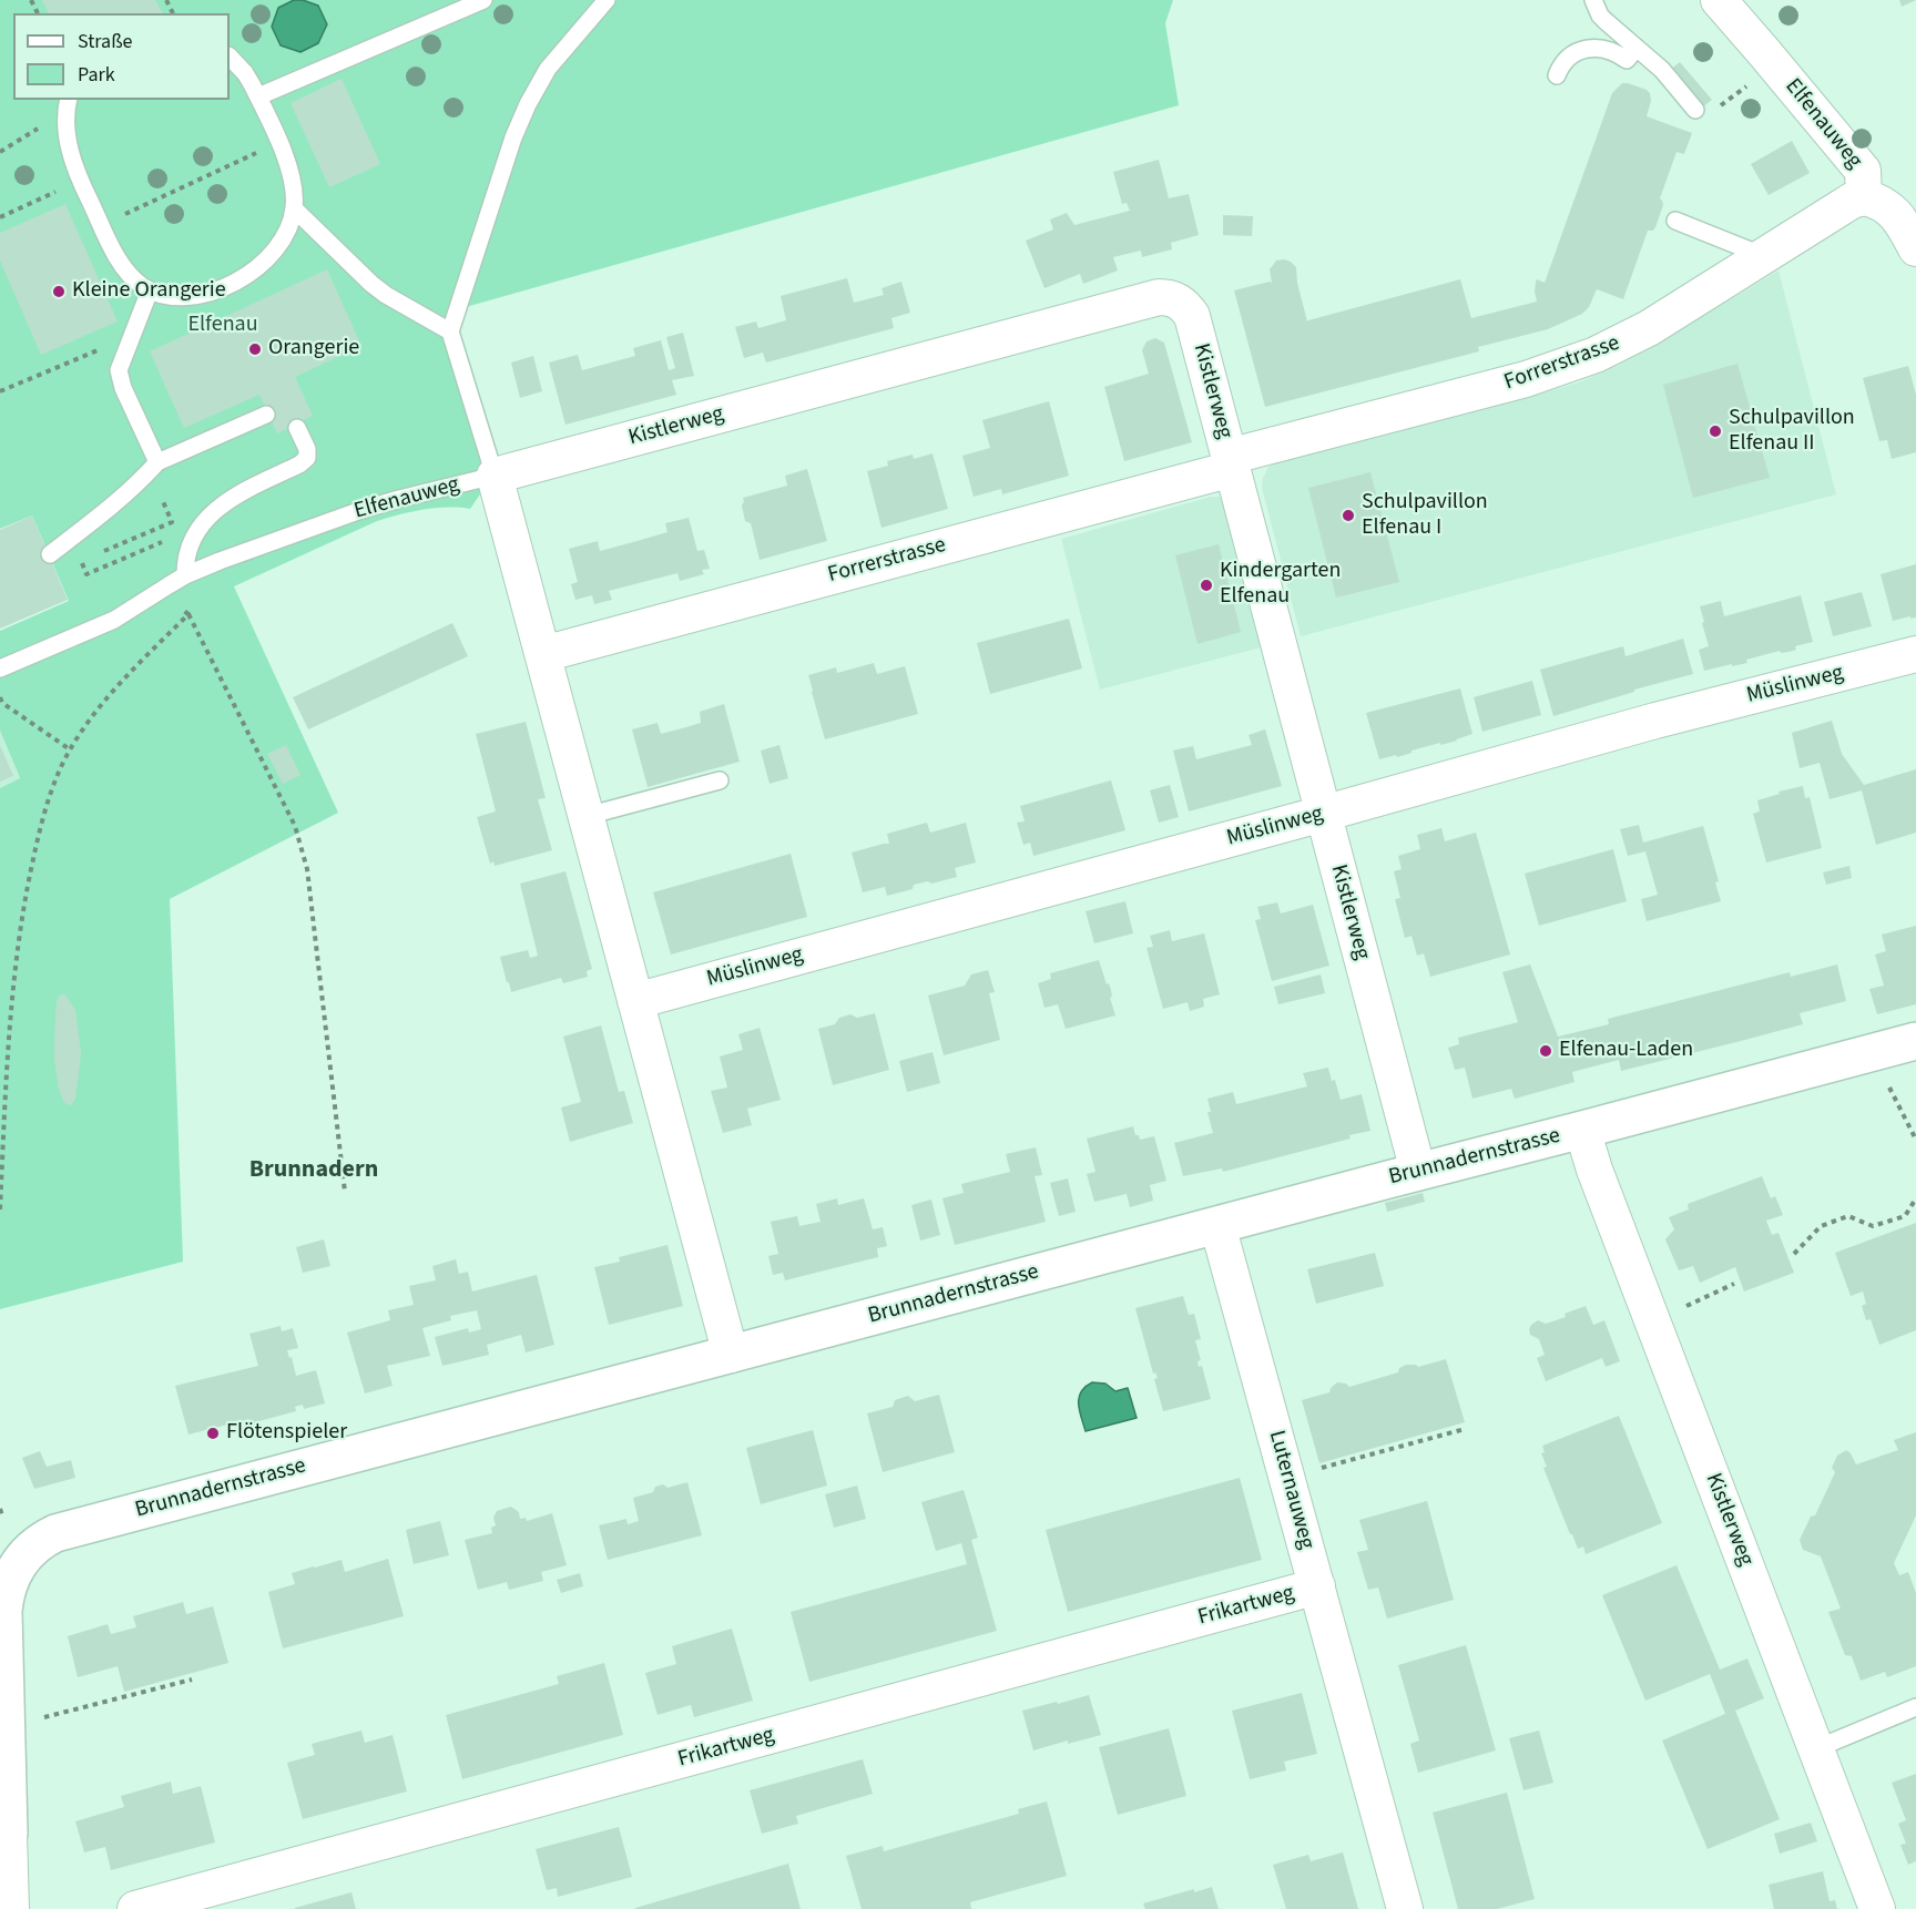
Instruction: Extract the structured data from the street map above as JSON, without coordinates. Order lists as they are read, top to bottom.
{
  "streets": {
    "street": [
      "Elfenauweg",
      "Forrerstrasse",
      "Kistlerweg",
      "Müslinweg",
      "Brunnadernstrasse",
      "Luternauweg",
      "Frikartweg"
    ]
  },
  "crossings": [
    ["Elfenauweg", "Forrerstrasse"],
    ["Elfenauweg", "Kistlerweg"],
    ["Forrerstrasse", "Kistlerweg"],
    ["Kistlerweg", "Müslinweg"],
    ["Kistlerweg", "Brunnadernstrasse"],
    ["Brunnadernstrasse", "Luternauweg"],
    ["Luternauweg", "Frikartweg"]
  ],
  "districts": ["Brunnadern"],
  "parks": ["Elfenau"],
  "places": [
    "Kleine Orangerie",
    "Orangerie",
    "Schulpavillon Elfenau II",
    "Schulpavillon Elfenau I",
    "Kindergarten Elfenau",
    "Elfenau-Laden",
    "Flötenspieler"
  ],
  "legend": ["Straße", "Park"]
}
